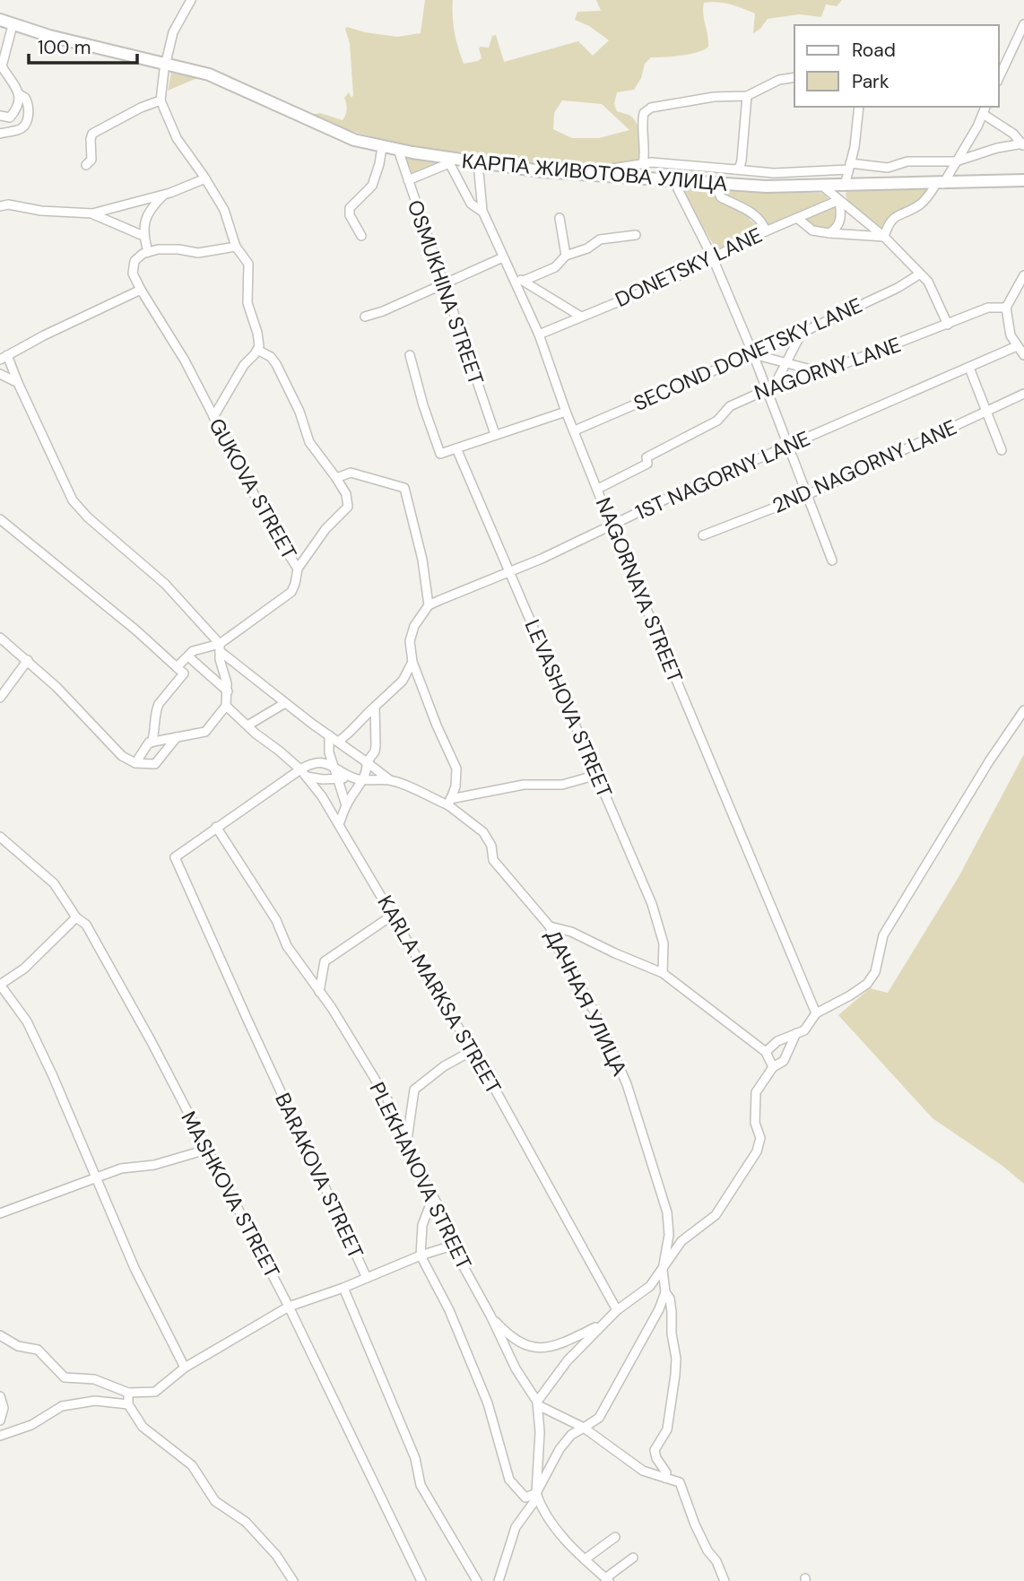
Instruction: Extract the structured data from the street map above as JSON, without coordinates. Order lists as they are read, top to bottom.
{
  "streets": {
    "main road": ["КАРПА ЖИВОТОВА УЛИЦА"],
    "street": [
      "DONETSKY LANE",
      "OSMUKHINA STREET",
      "SECOND DONETSKY LANE",
      "NAGORNY LANE",
      "2ND NAGORNY LANE",
      "1ST NAGORNY LANE",
      "GUKOVA STREET",
      "NAGORNAYA STREET",
      "LEVASHOVA STREET",
      "KARLA MARKSA STREET",
      "ДАЧНАЯ УЛИЦА",
      "BARAKOVA STREET",
      "PLEKHANOVA STREET",
      "MASHKOVA STREET"
    ]
  },
  "crossings": [
    ["КАРПА ЖИВОТОВА УЛИЦА", "OSMUKHINA STREET"],
    ["КАРПА ЖИВОТОВА УЛИЦА", "NAGORNAYA STREET"],
    ["DONETSKY LANE", "NAGORNAYA STREET"],
    ["SECOND DONETSKY LANE", "NAGORNAYA STREET"],
    ["NAGORNY LANE", "NAGORNAYA STREET"],
    ["1ST NAGORNY LANE", "NAGORNAYA STREET"],
    ["1ST NAGORNY LANE", "LEVASHOVA STREET"],
    ["BARAKOVA STREET", "PLEKHANOVA STREET"]
  ],
  "legend": ["Road", "Park"],
  "scale_bar": "100 m"
}
